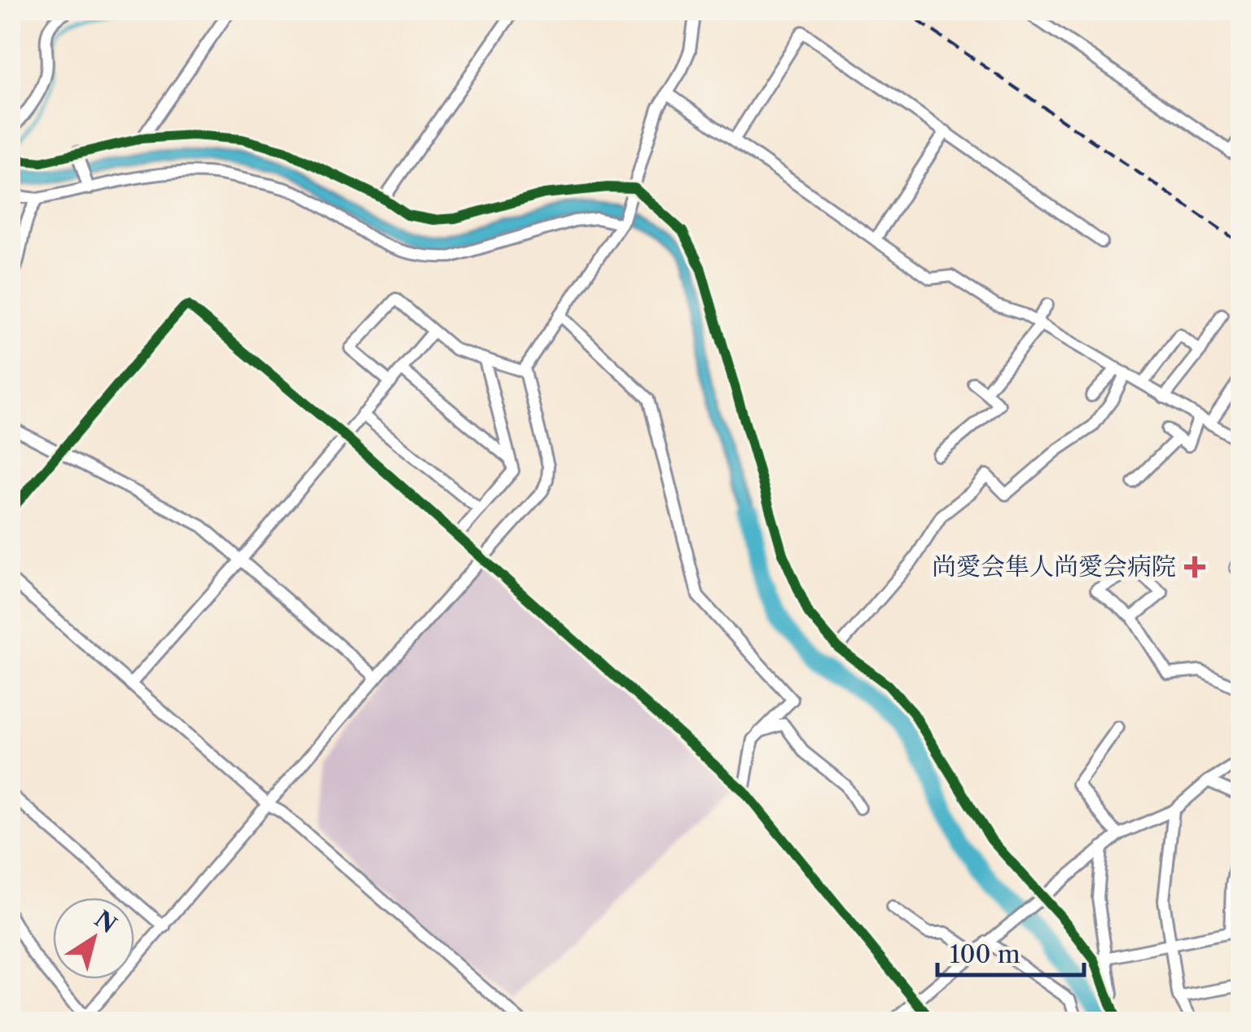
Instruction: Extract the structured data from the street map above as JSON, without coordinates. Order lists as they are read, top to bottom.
{
  "places": {
    "health": ["尚愛会隼人尚愛会病院"]
  },
  "scale_bar": "100 m",
  "north": "top right"
}
